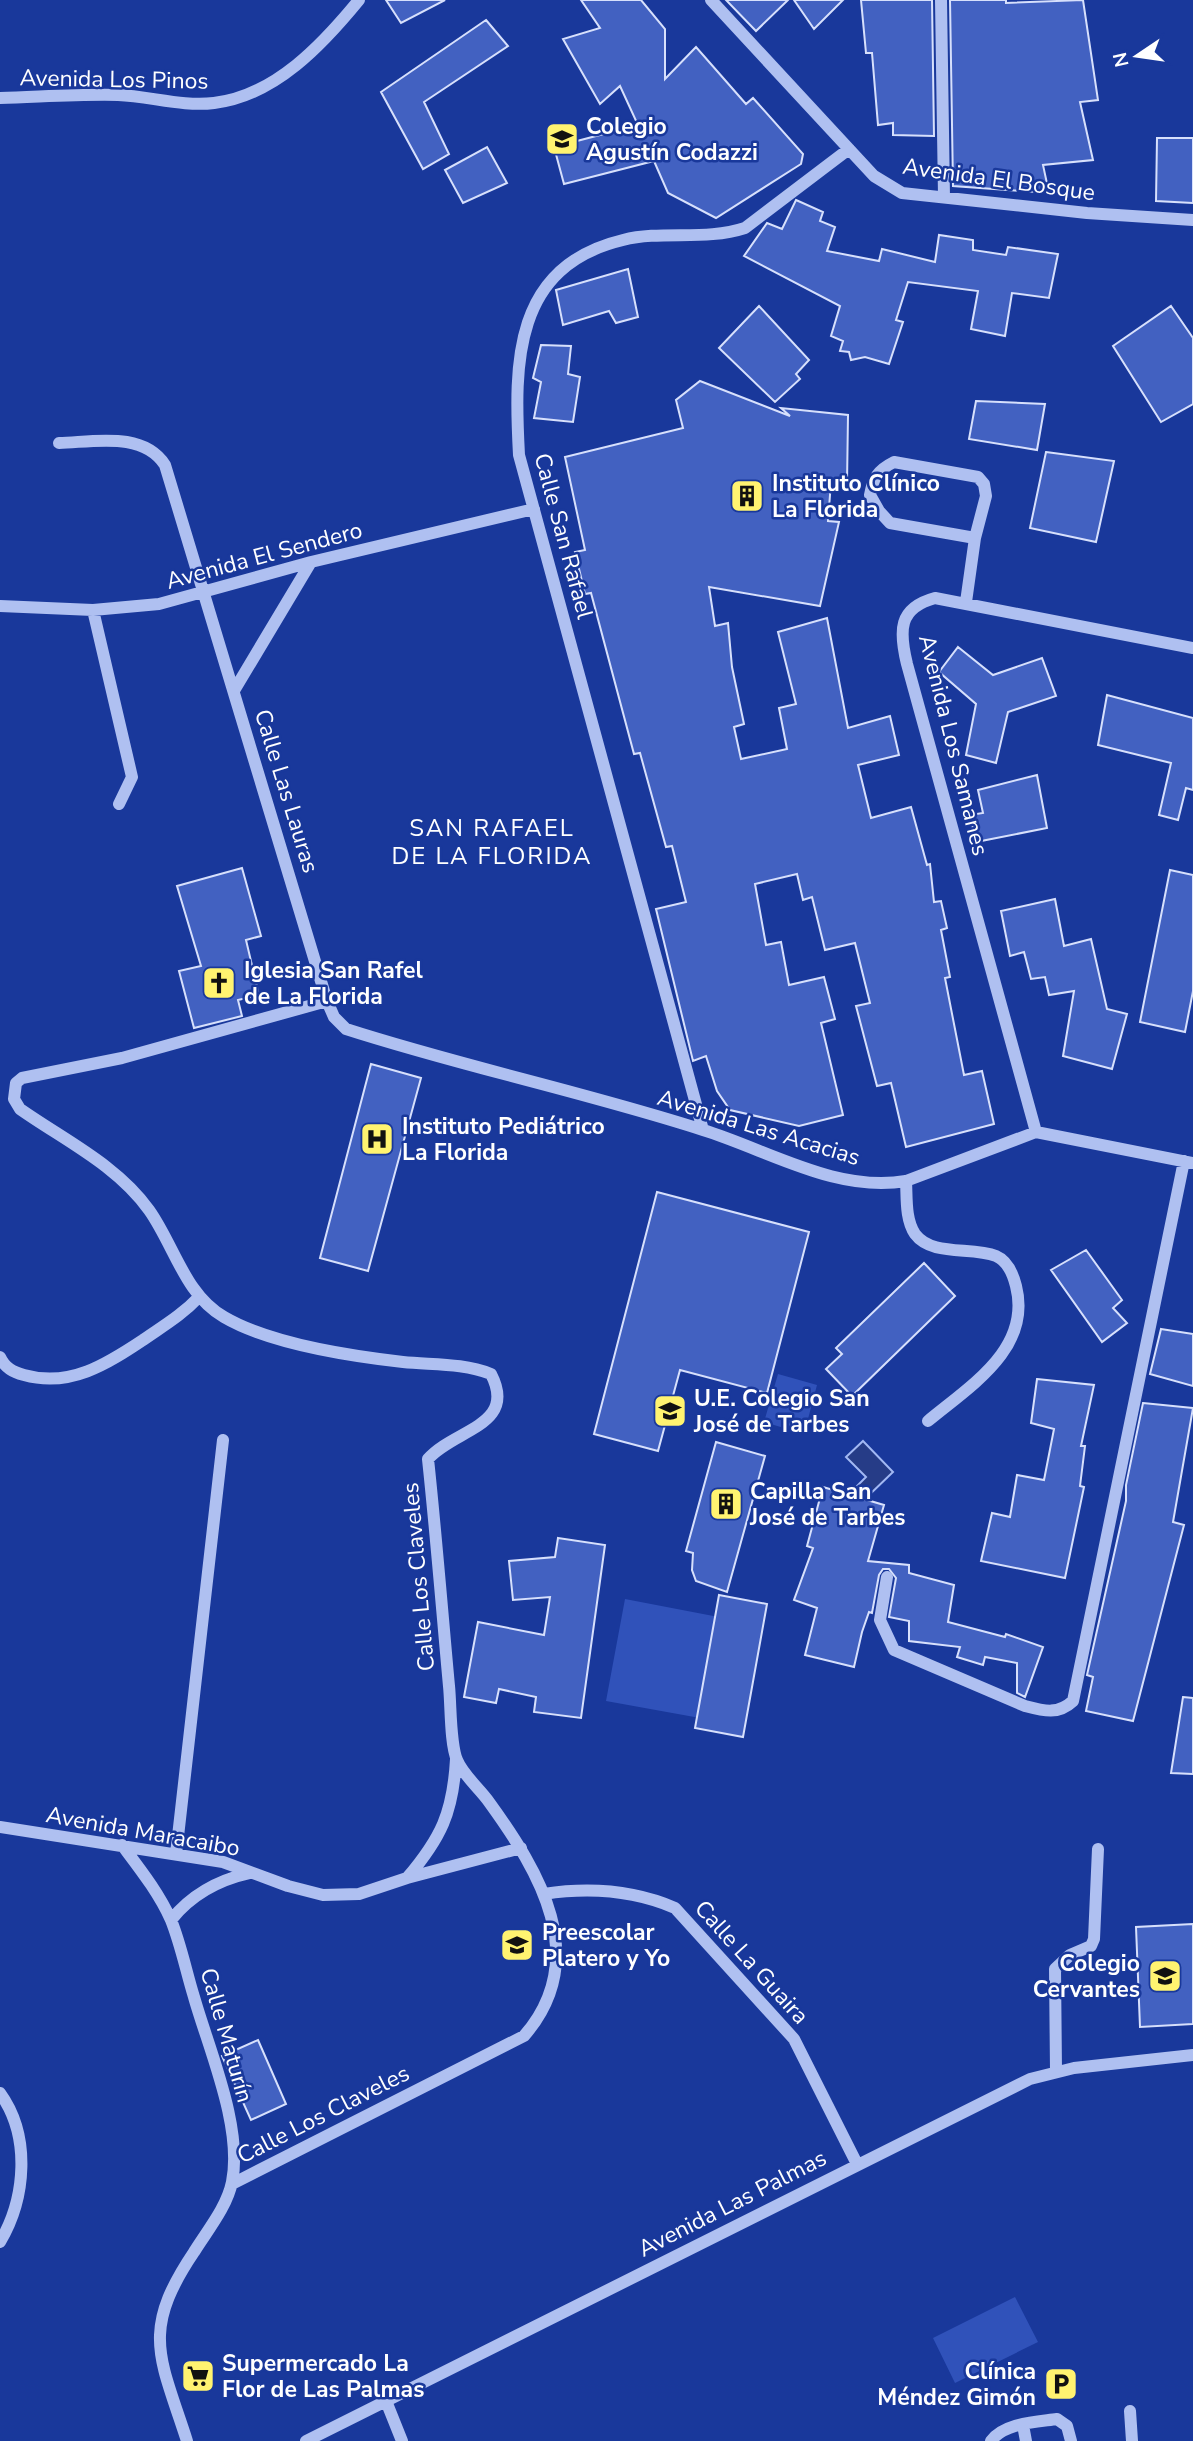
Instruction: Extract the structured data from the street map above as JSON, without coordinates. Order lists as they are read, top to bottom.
{
  "streets": {
    "street": [
      "Avenida Los Pinos",
      "Avenida El Bosque",
      "Calle San Rafael",
      "Avenida El Sendero",
      "Avenida Los Samanes",
      "Calle Las Lauras",
      "Avenida Las Acacias",
      "Calle Los Claveles",
      "Avenida Maracaibo",
      "Calle La Guaira",
      "Calle Maturín",
      "Avenida Las Palmas"
    ]
  },
  "crossings": [
    ["Avenida El Bosque", "Calle San Rafael"],
    ["Calle San Rafael", "Avenida El Sendero"],
    ["Calle San Rafael", "Avenida Las Acacias"],
    ["Avenida El Sendero", "Calle Las Lauras"],
    ["Avenida Los Samanes", "Avenida Las Acacias"],
    ["Calle Las Lauras", "Avenida Las Acacias"],
    ["Calle Los Claveles", "Avenida Maracaibo"],
    ["Calle Los Claveles", "Calle La Guaira"],
    ["Calle Los Claveles", "Calle Maturín"],
    ["Avenida Maracaibo", "Calle Maturín"],
    ["Calle La Guaira", "Avenida Las Palmas"]
  ],
  "districts": ["SAN RAFAEL DE LA FLORIDA"],
  "places": {
    "school or university": [
      "Colegio Agustín Codazzi",
      "U.E. Colegio San José de Tarbes",
      "Preescolar Platero y Yo",
      "Colegio Cervantes"
    ],
    "building": ["Instituto Clínico La Florida", "Capilla San José de Tarbes"],
    "church": ["Iglesia San Rafel de La Florida"],
    "hospital": ["Instituto Pediátrico La Florida"],
    "supermarket": ["Supermercado La Flor de Las Palmas"],
    "parking": ["Clínica Méndez Gimón"]
  },
  "north": "left"
}
